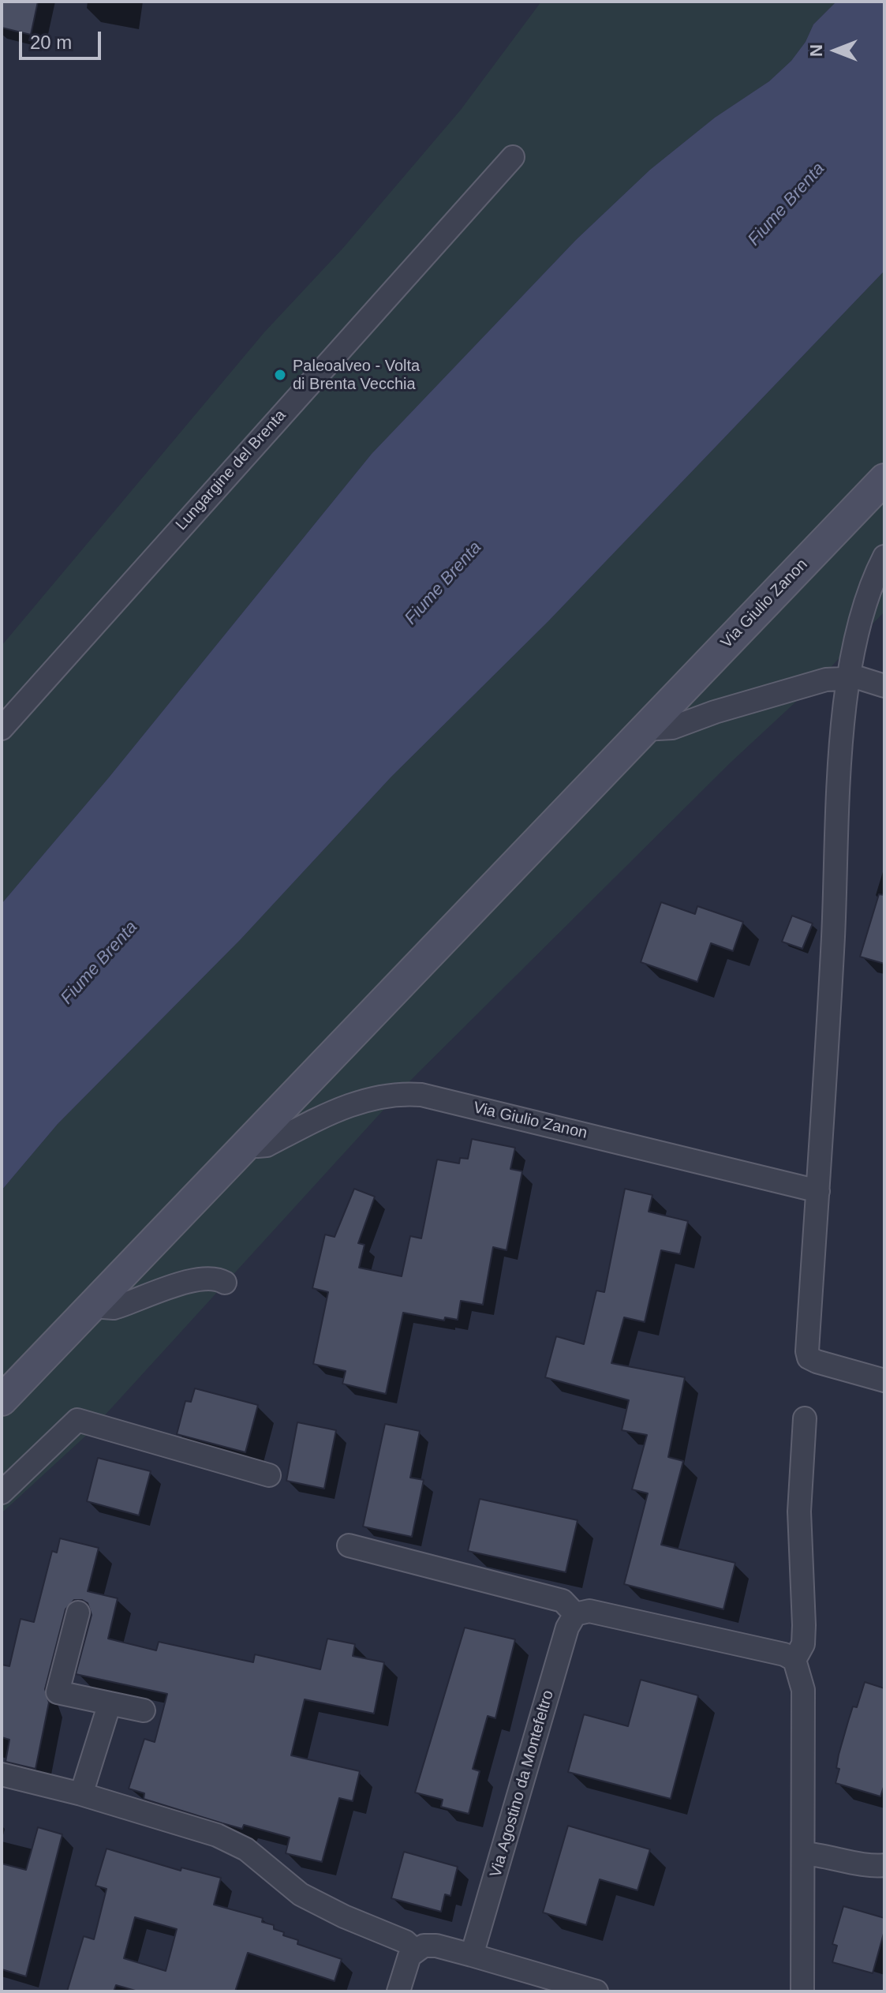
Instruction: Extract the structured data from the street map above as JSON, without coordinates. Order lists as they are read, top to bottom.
{
  "streets": {
    "street": ["Lungargine del Brenta", "Via Giulio Zanon", "Via Agostino da Montefeltro"]
  },
  "water": ["Fiume Brenta"],
  "places": ["Paleoalveo - Volta di Brenta Vecchia"],
  "scale_bar": "20 m",
  "north": "left"
}
